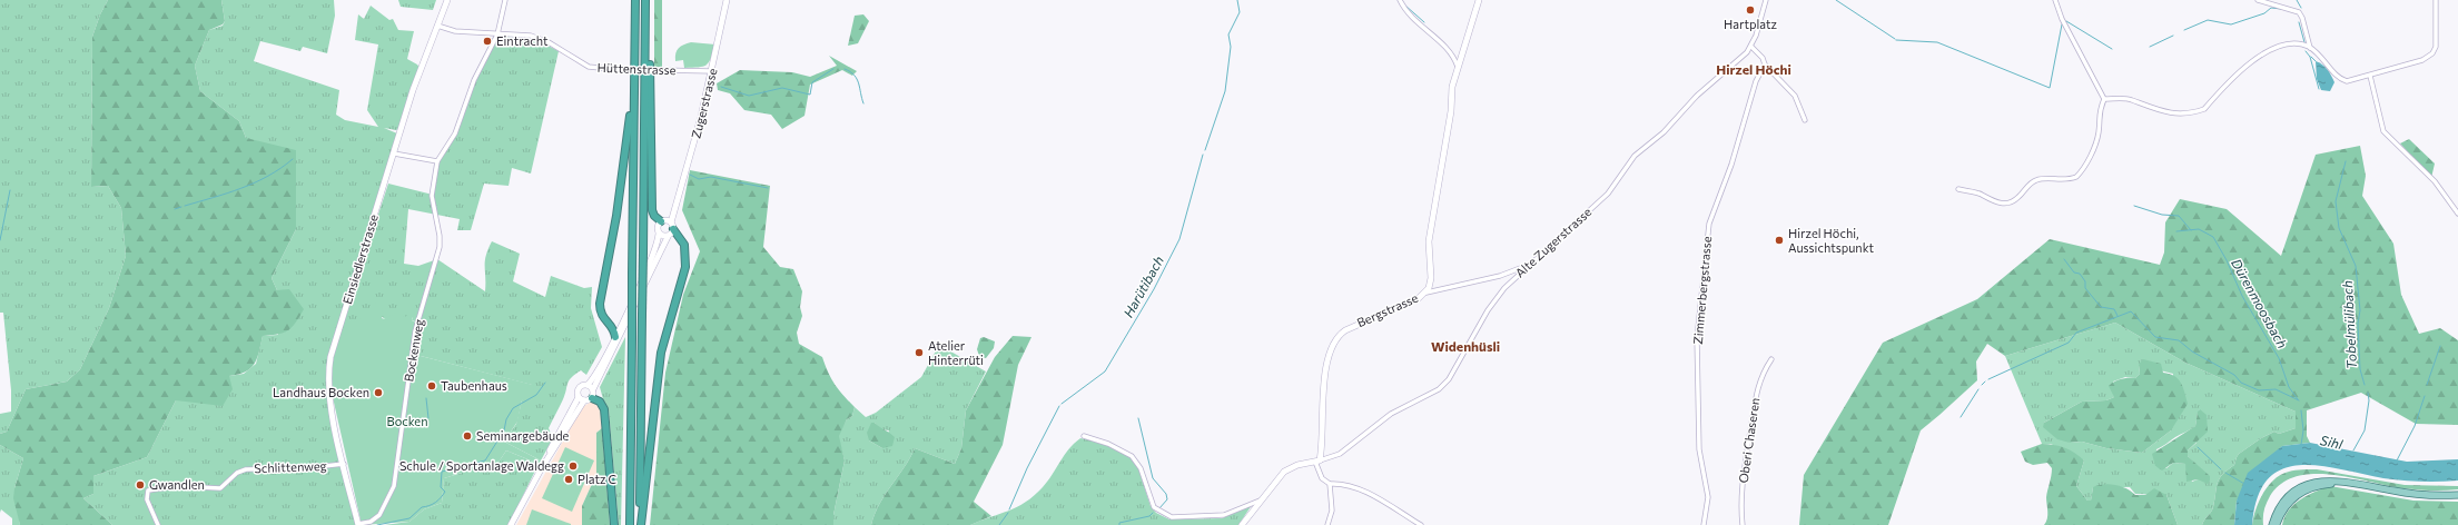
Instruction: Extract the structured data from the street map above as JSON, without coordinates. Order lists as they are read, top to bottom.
{
  "streets": {
    "street": [
      "Hüttenstrasse",
      "Zugerstrasse",
      "Alte Zugerstrasse",
      "Einsiedlerstrasse",
      "Zimmerbergstrasse",
      "Bergstrasse",
      "Bockenweg",
      "Oberi Chaseren",
      "Schlittenweg"
    ]
  },
  "crossings": [
    ["Hüttenstrasse", "Zugerstrasse"],
    ["Hüttenstrasse", "Einsiedlerstrasse"],
    ["Hüttenstrasse", "Bockenweg"],
    ["Alte Zugerstrasse", "Bergstrasse"],
    ["Einsiedlerstrasse", "Bockenweg"],
    ["Einsiedlerstrasse", "Schlittenweg"]
  ],
  "districts": ["Hirzel Höchi", "Widenhüsli"],
  "water": [
    "Harütibach",
    "Dürenmoosbach",
    "Tobelmülibach",
    "Sihl"
  ],
  "parks": ["Bocken"],
  "places": [
    "Hartplatz",
    "Eintracht",
    "Hirzel Höchi, Aussichtspunkt",
    "Atelier Hinterrüti",
    "Taubenhaus",
    "Landhaus Bocken",
    "Seminargebäude",
    "Schule / Sportanlage Waldegg",
    "Platz C",
    "Gwandlen"
  ]
}
